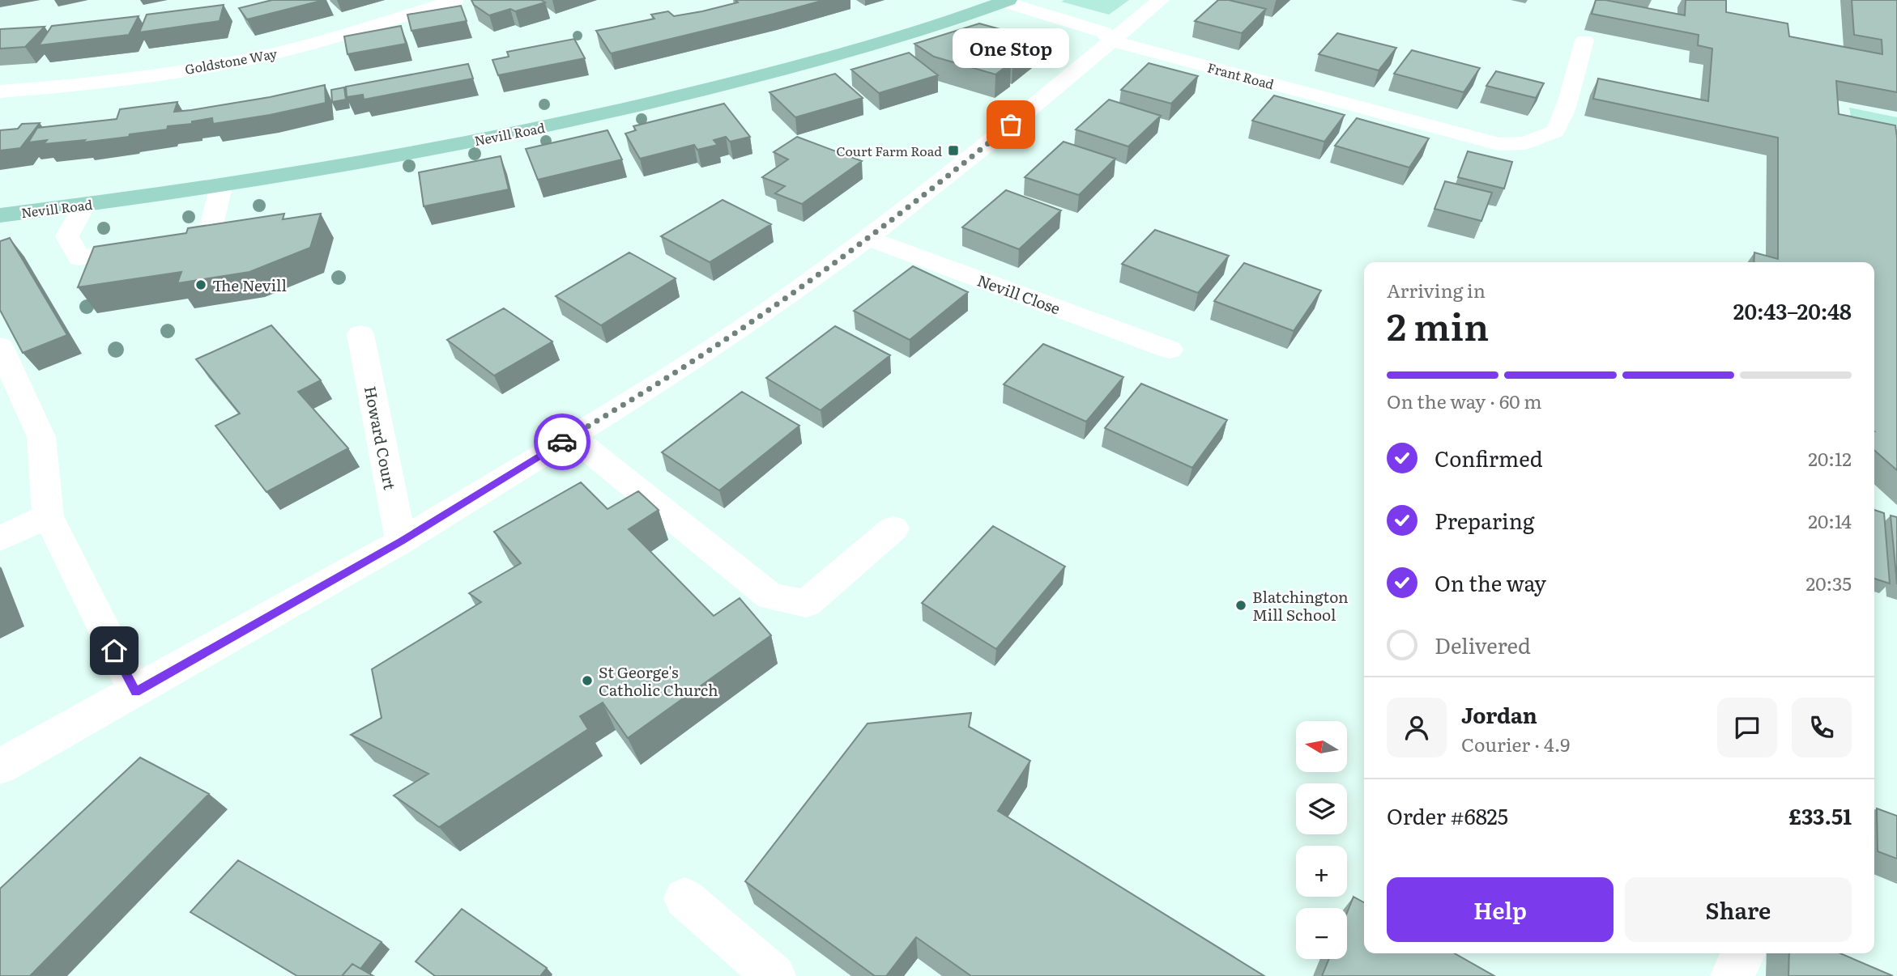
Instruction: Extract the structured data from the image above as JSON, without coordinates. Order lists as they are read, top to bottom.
{
  "streets": {
    "main road": ["Nevill Road"],
    "street": [
      "Goldstone Way",
      "Frant Road",
      "Nevill Close",
      "Howard Court"
    ]
  },
  "crossings": [
    ["Frant Road", "Nevill Road"]
  ],
  "places": {
    "other": [
      "One Stop",
      "The Nevill",
      "Blatchington Mill School",
      "St George's Catholic Church"
    ],
    "transit": ["Court Farm Road"]
  },
  "north": "left",
  "page": {
    "bubble": "One Stop",
    "heading": ["2 min", "Arriving in", "20:43–20:48"],
    "panel": [
      "Jordan",
      "Courier · 4.9",
      "Order #6825",
      "£33.51"
    ],
    "bar": "On the way · 60 m",
    "list": [
      ["Confirmed", "20:12"],
      ["Preparing", "20:14"],
      ["On the way", "20:35"],
      "Delivered"
    ],
    "map_buttons": ["+", "−"],
    "buttons": ["Help", "Share"]
  }
}
